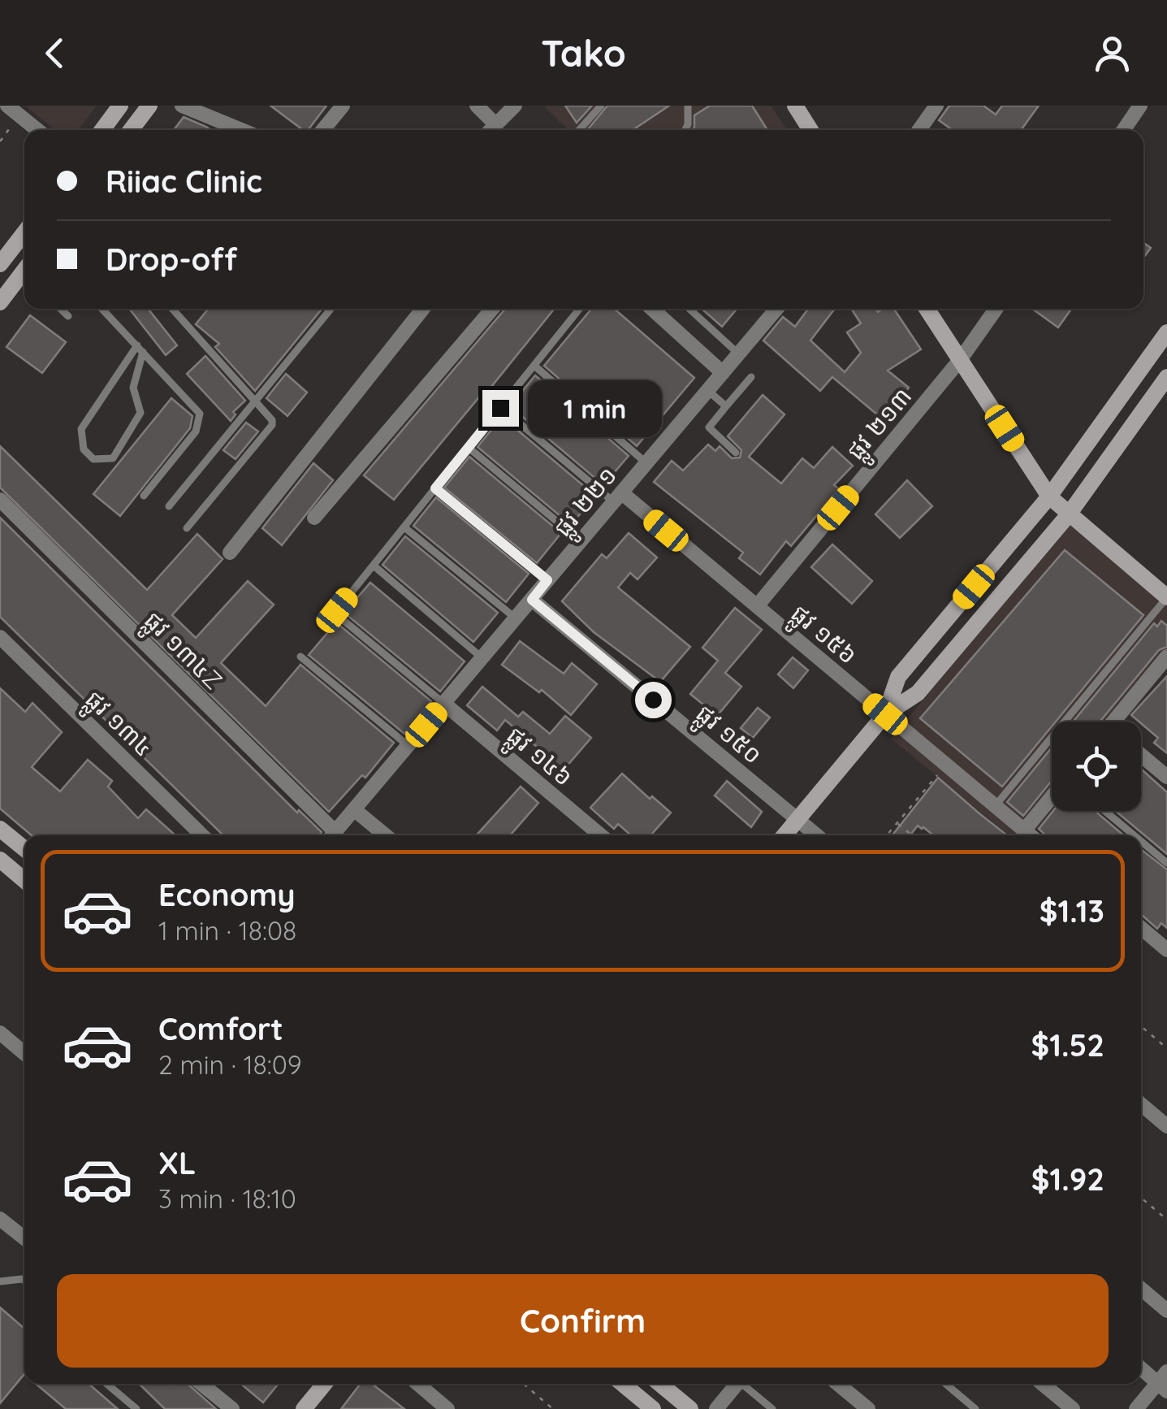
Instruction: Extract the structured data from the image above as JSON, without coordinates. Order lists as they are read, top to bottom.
{
  "streets": {
    "street": [
      "ផ្លូវ ២១៣",
      "ផ្លូវ ២២១",
      "ផ្លូវ ១៥៦",
      "ផ្លូវ ១៣៤Z",
      "ផ្លូវ ១៣៤",
      "ផ្លូវ ១៥០",
      "ផ្លូវ ១៤៦"
    ]
  },
  "crossings": [
    ["ផ្លូវ ២១៣", "ផ្លូវ ១៥៦"],
    ["ផ្លូវ ២២១", "ផ្លូវ ១៥៦"],
    ["ផ្លូវ ២២១", "ផ្លូវ ១៥០"],
    ["ផ្លូវ ២២១", "ផ្លូវ ១៤៦"]
  ],
  "page": {
    "header": "Tako",
    "banner": ["Riiac Clinic", "Drop-off"],
    "bubble": "1 min",
    "list": [
      {
        "name": "Economy",
        "note": "1 min · 18:08",
        "value": "$1.13"
      },
      {
        "name": "Comfort",
        "note": "2 min · 18:09",
        "value": "$1.52"
      },
      {
        "name": "XL",
        "note": "3 min · 18:10",
        "value": "$1.92"
      }
    ],
    "buttons": "Confirm"
  }
}
